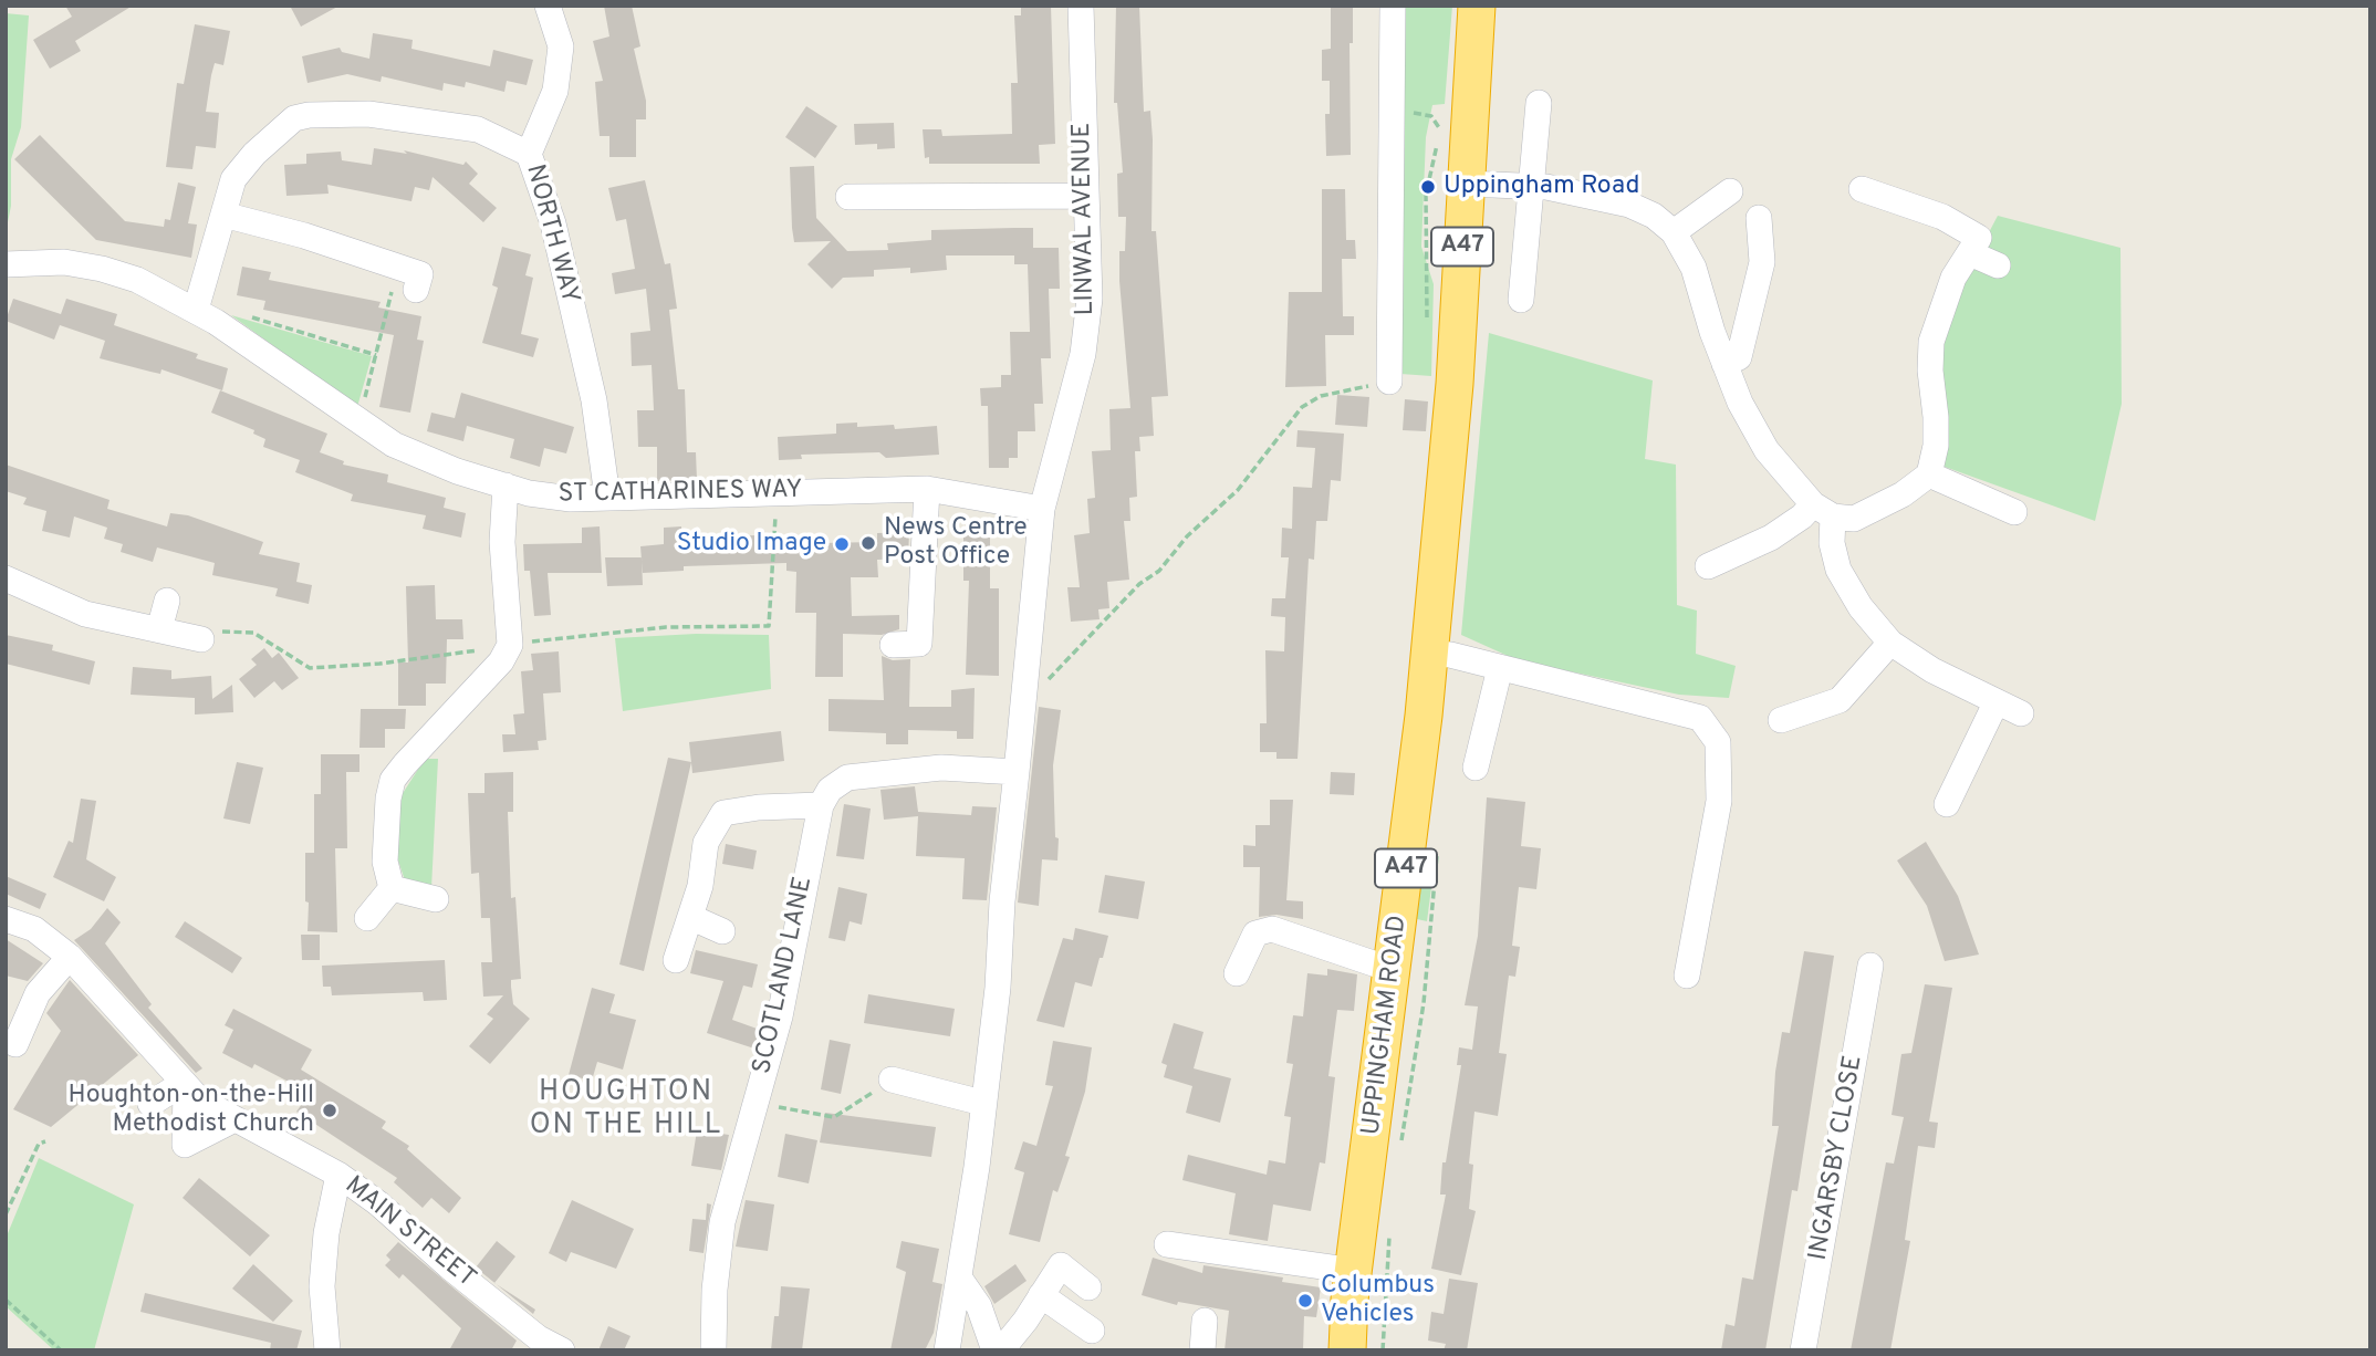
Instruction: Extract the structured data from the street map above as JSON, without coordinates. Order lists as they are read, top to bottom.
{
  "streets": {
    "highway": ["A47", "UPPINGHAM ROAD"],
    "street": [
      "LINWAL AVENUE",
      "NORTH WAY",
      "ST CATHARINES WAY",
      "SCOTLAND LANE",
      "INGARSBY CLOSE",
      "MAIN STREET"
    ]
  },
  "crossings": [
    ["LINWAL AVENUE", "ST CATHARINES WAY"],
    ["NORTH WAY", "ST CATHARINES WAY"]
  ],
  "districts": ["HOUGHTON ON THE HILL"],
  "places": [
    "Uppingham Road",
    "News Centre Post Office",
    "Studio Image",
    "Houghton-on-the-Hill Methodist Church",
    "Columbus Vehicles"
  ]
}
